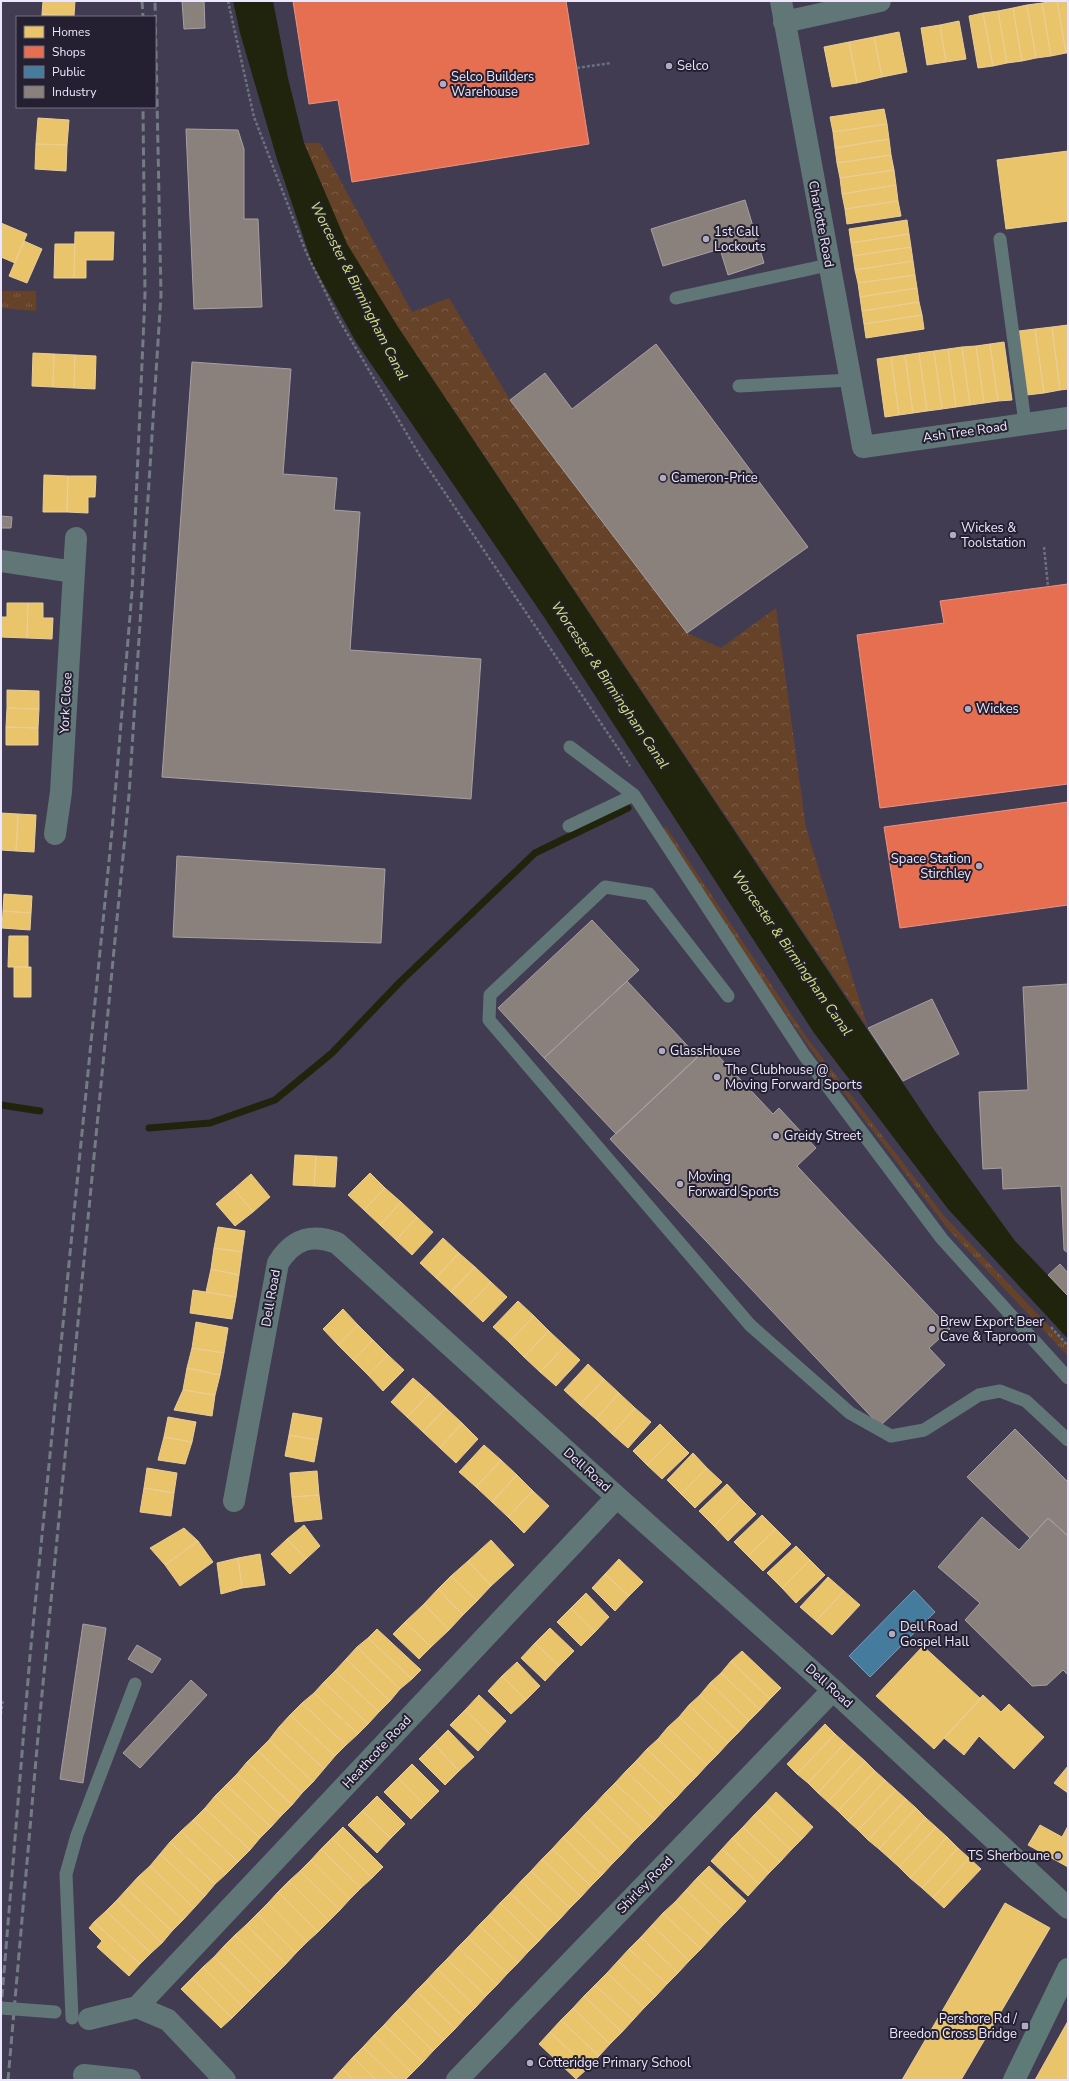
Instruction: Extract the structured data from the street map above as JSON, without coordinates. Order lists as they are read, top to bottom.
{
  "streets": {
    "street": [
      "Charlotte Road",
      "Ash Tree Road",
      "York Close",
      "Dell Road",
      "Heathcote Road",
      "Shirley Road"
    ]
  },
  "crossings": [
    ["Charlotte Road", "Ash Tree Road"],
    ["Dell Road", "Heathcote Road"],
    ["Dell Road", "Shirley Road"]
  ],
  "water": ["Worcester & Birmingham Canal"],
  "places": {
    "other": [
      "Selco",
      "Selco Builders Warehouse",
      "1st Call Lockouts",
      "Cameron-Price",
      "Wickes & Toolstation",
      "Wickes",
      "Space Station Stirchley",
      "GlassHouse",
      "The Clubhouse @ Moving Forward Sports",
      "Greidy Street",
      "Moving Forward Sports",
      "Brew Export Beer Cave & Taproom",
      "Dell Road Gospel Hall",
      "TS Sherboune",
      "Cotteridge Primary School"
    ],
    "transit": ["Pershore Rd / Breedon Cross Bridge"]
  },
  "legend": [
    "Homes",
    "Shops",
    "Public",
    "Industry"
  ]
}
